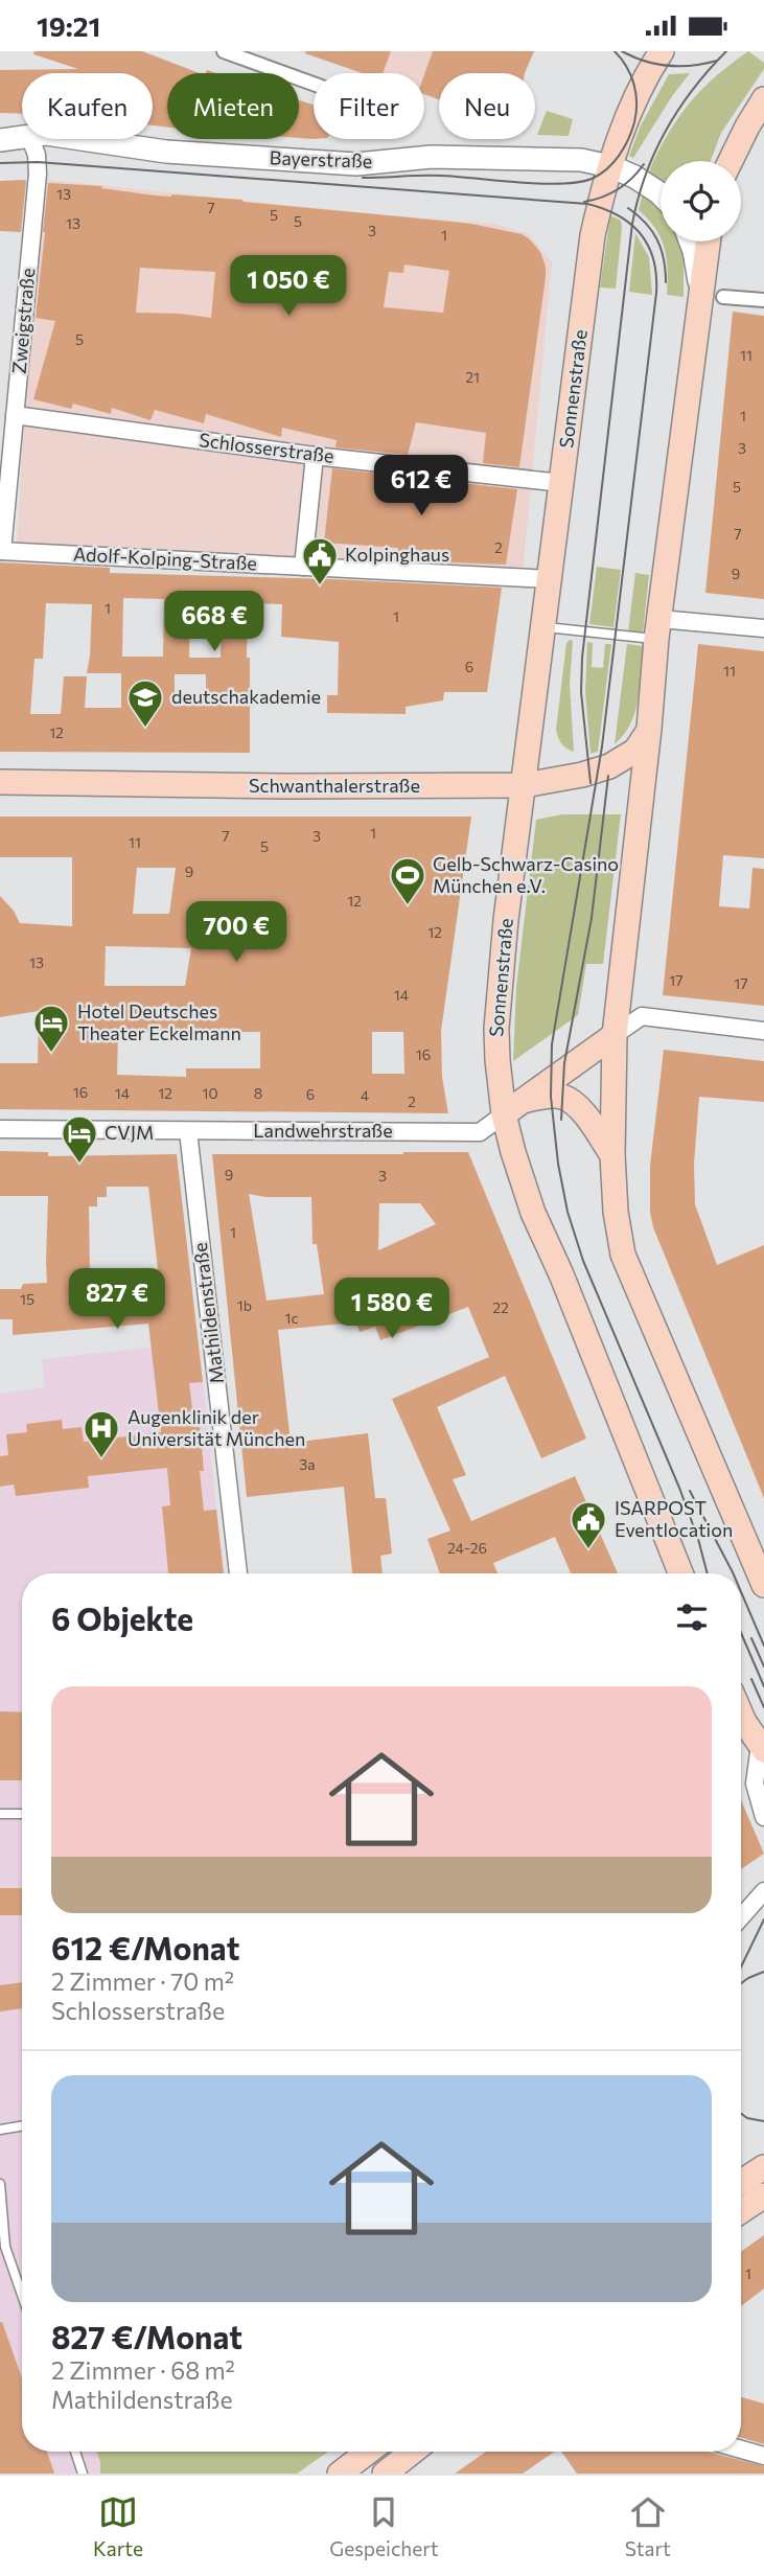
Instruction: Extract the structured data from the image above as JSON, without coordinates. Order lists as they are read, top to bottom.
{
  "streets": {
    "main road": ["Sonnenstraße", "Schwanthalerstraße", "Landwehrstraße"],
    "street": [
      "Bayerstraße",
      "Zweigstraße",
      "Schlosserstraße",
      "Adolf-Kolping-Straße",
      "Mathildenstraße"
    ]
  },
  "crossings": [
    ["Bayerstraße", "Sonnenstraße"],
    ["Zweigstraße", "Schlosserstraße"],
    ["Zweigstraße", "Adolf-Kolping-Straße"],
    ["Sonnenstraße", "Schlosserstraße"],
    ["Sonnenstraße", "Adolf-Kolping-Straße"],
    ["Sonnenstraße", "Schwanthalerstraße"],
    ["Sonnenstraße", "Landwehrstraße"],
    ["Landwehrstraße", "Mathildenstraße"]
  ],
  "places": {
    "public building": ["Kolpinghaus", "ISARPOST Eventlocation"],
    "school or university": ["deutschakademie"],
    "sports": ["Gelb-Schwarz-Casino München e.V."],
    "hotel": ["Hotel Deutsches Theater Eckelmann", "CVJM"],
    "hospital": ["Augenklinik der Universität München"]
  },
  "house_numbers": [
    "13",
    "7",
    "5",
    "5",
    "13",
    "3",
    "1",
    "5",
    "11",
    "21",
    "1",
    "3",
    "5",
    "7",
    "2",
    "9",
    "1",
    "1",
    "6",
    "11",
    "12",
    "1",
    "7",
    "3",
    "11",
    "5",
    "9",
    "12",
    "12",
    "13",
    "17",
    "17",
    "14",
    "16",
    "16",
    "14",
    "12",
    "10",
    "8",
    "6",
    "4",
    "2",
    "9",
    "3",
    "1",
    "15",
    "1b",
    "22",
    "1c",
    "3a",
    "24-26",
    "1"
  ],
  "page": {
    "status": "19:21",
    "chip": [
      "Kaufen",
      "Mieten",
      "Filter",
      "Neu"
    ],
    "price": [
      "1 050 €",
      "612 €",
      "668 €",
      "700 €",
      "827 €",
      "1 580 €"
    ],
    "heading": "6 Objekte",
    "list": [
      {
        "name": "612 €/Monat",
        "note": "2 Zimmer · 70 m² · Schlosserstraße"
      },
      {
        "name": "827 €/Monat",
        "note": "2 Zimmer · 68 m² · Mathildenstraße"
      }
    ],
    "tabs": ["Karte", "Gespeichert", "Start"]
  }
}
